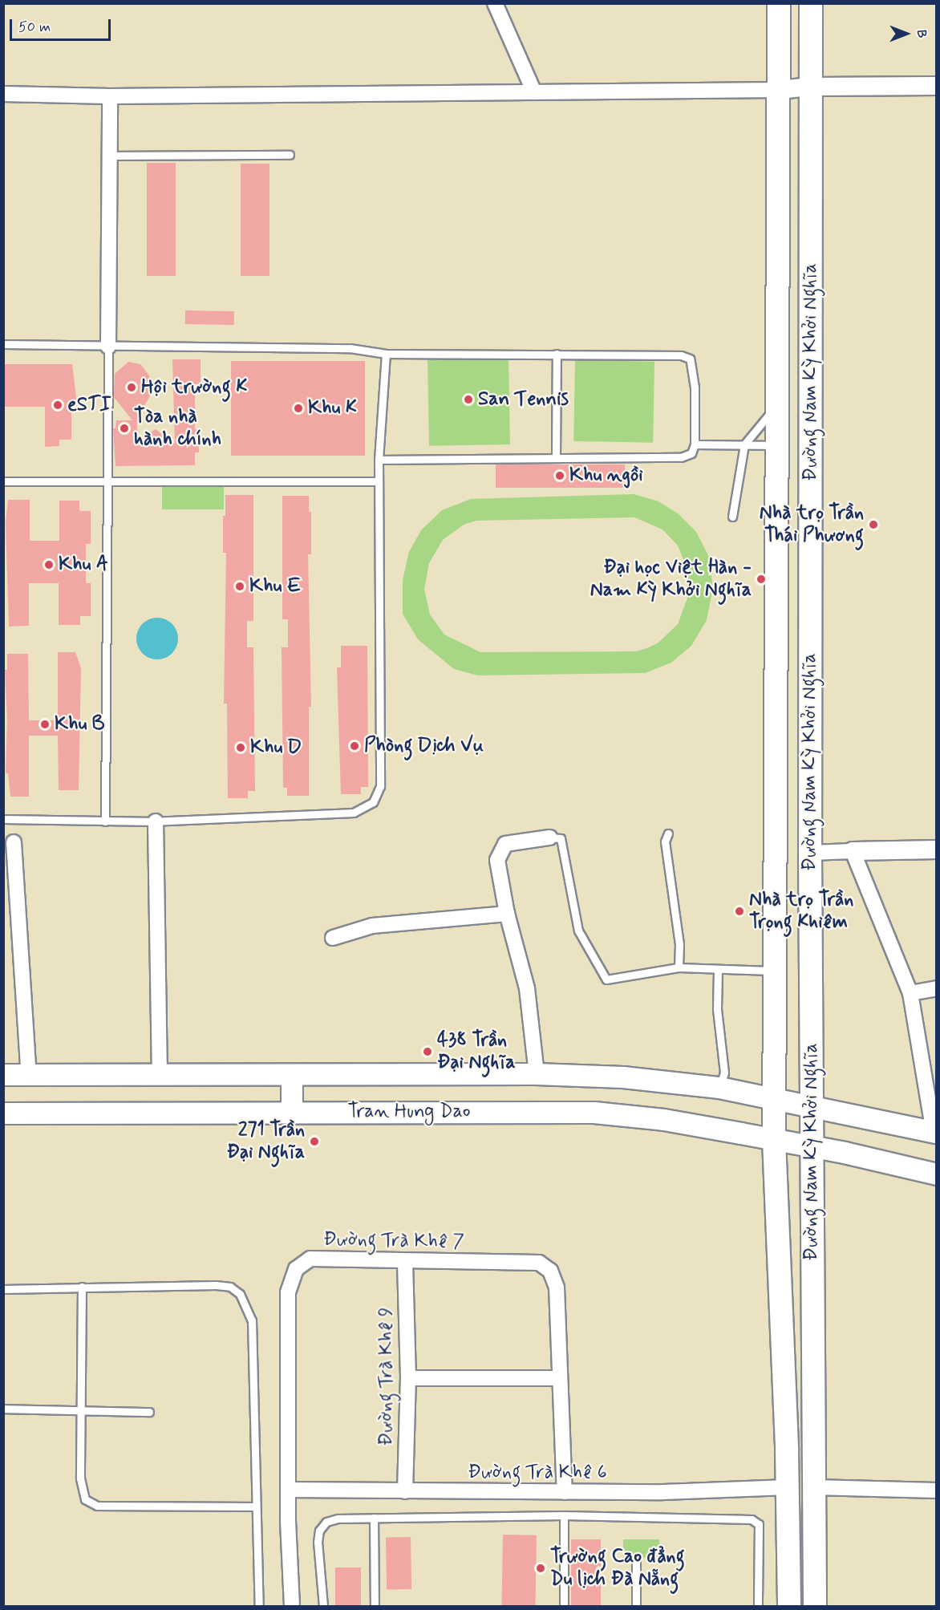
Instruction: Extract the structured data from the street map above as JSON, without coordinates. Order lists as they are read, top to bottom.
{
  "streets": {
    "main road": ["Đường Nam Kỳ Khởi Nghĩa", "Tran Hung Dao"],
    "street": ["Đường Trà Khê 7", "Đường Trà Khê 9", "Đường Trà Khê 6"]
  },
  "crossings": [
    ["Đường Nam Kỳ Khởi Nghĩa", "Tran Hung Dao"],
    ["Đường Nam Kỳ Khởi Nghĩa", "Đường Trà Khê 6"],
    ["Đường Trà Khê 7", "Đường Trà Khê 9"],
    ["Đường Trà Khê 7", "Đường Trà Khê 6"],
    ["Đường Trà Khê 9", "Đường Trà Khê 6"]
  ],
  "places": [
    "Hội trường K",
    "San Tennis",
    "eSTI",
    "Khu K",
    "Tòa nhà hành chính",
    "Khu ngồi",
    "Nhà trọ Trần Thái Phương",
    "Khu A",
    "Đại học Việt Hàn - Nam Kỳ Khởi Nghĩa",
    "Khu E",
    "Khu B",
    "Phòng Dịch Vụ",
    "Khu D",
    "Nhà trọ Trần Trọng Khiêm",
    "438 Trần Đại Nghĩa",
    "271 Trần Đại Nghĩa",
    "Trường Cao đẳng Du lịch Đà Nẵng"
  ],
  "scale_bar": "50 m",
  "north": "right"
}
